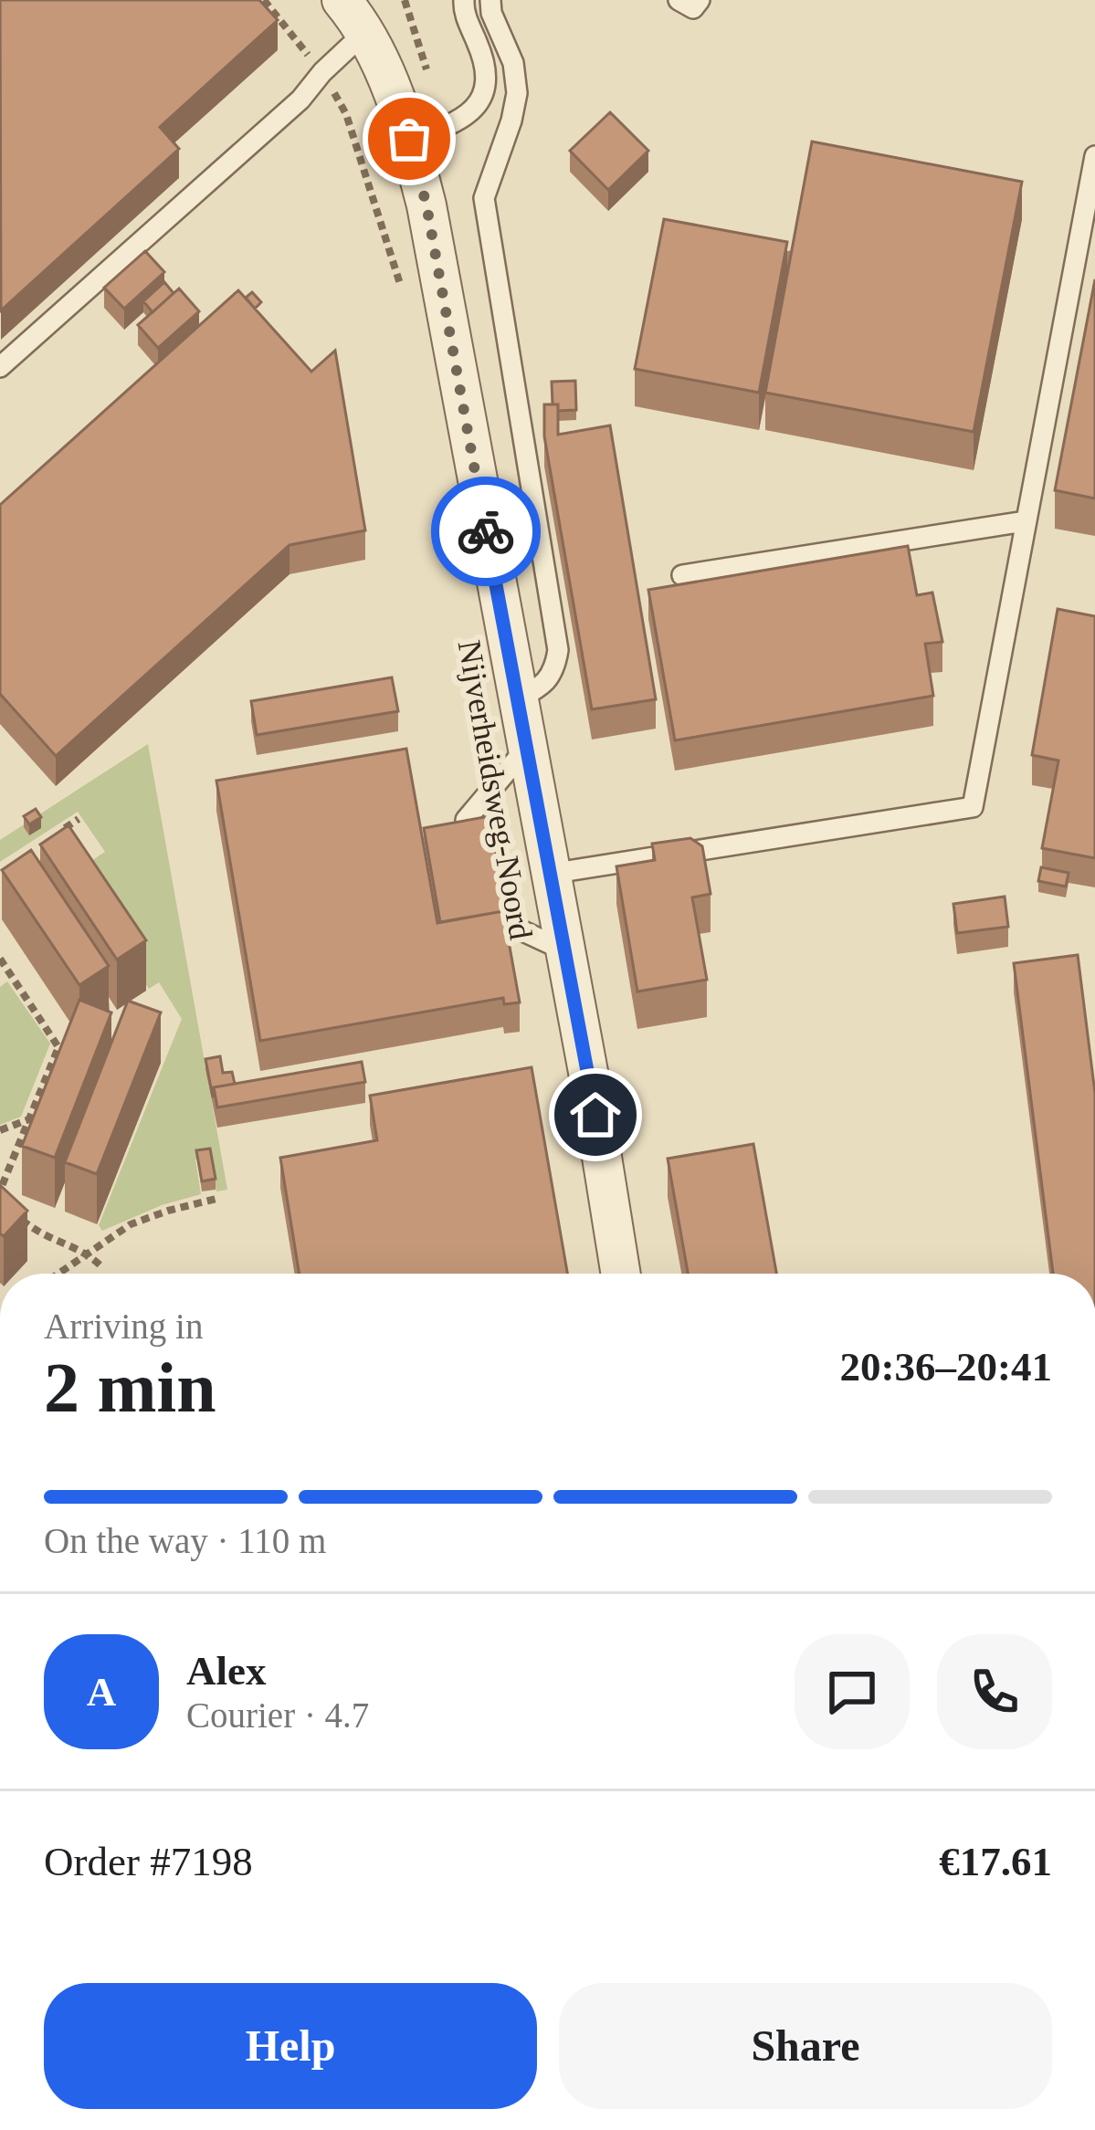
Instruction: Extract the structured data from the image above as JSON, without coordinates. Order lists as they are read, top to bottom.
{
  "streets": {
    "street": ["Nijverheidsweg-Noord"]
  },
  "page": {
    "heading": ["2 min", "Arriving in", "20:36–20:41"],
    "panel": [
      "Alex",
      "Courier · 4.7",
      "Order #7198",
      "€17.61"
    ],
    "bar": "On the way · 110 m",
    "round": "A",
    "buttons": ["Help", "Share"]
  }
}
